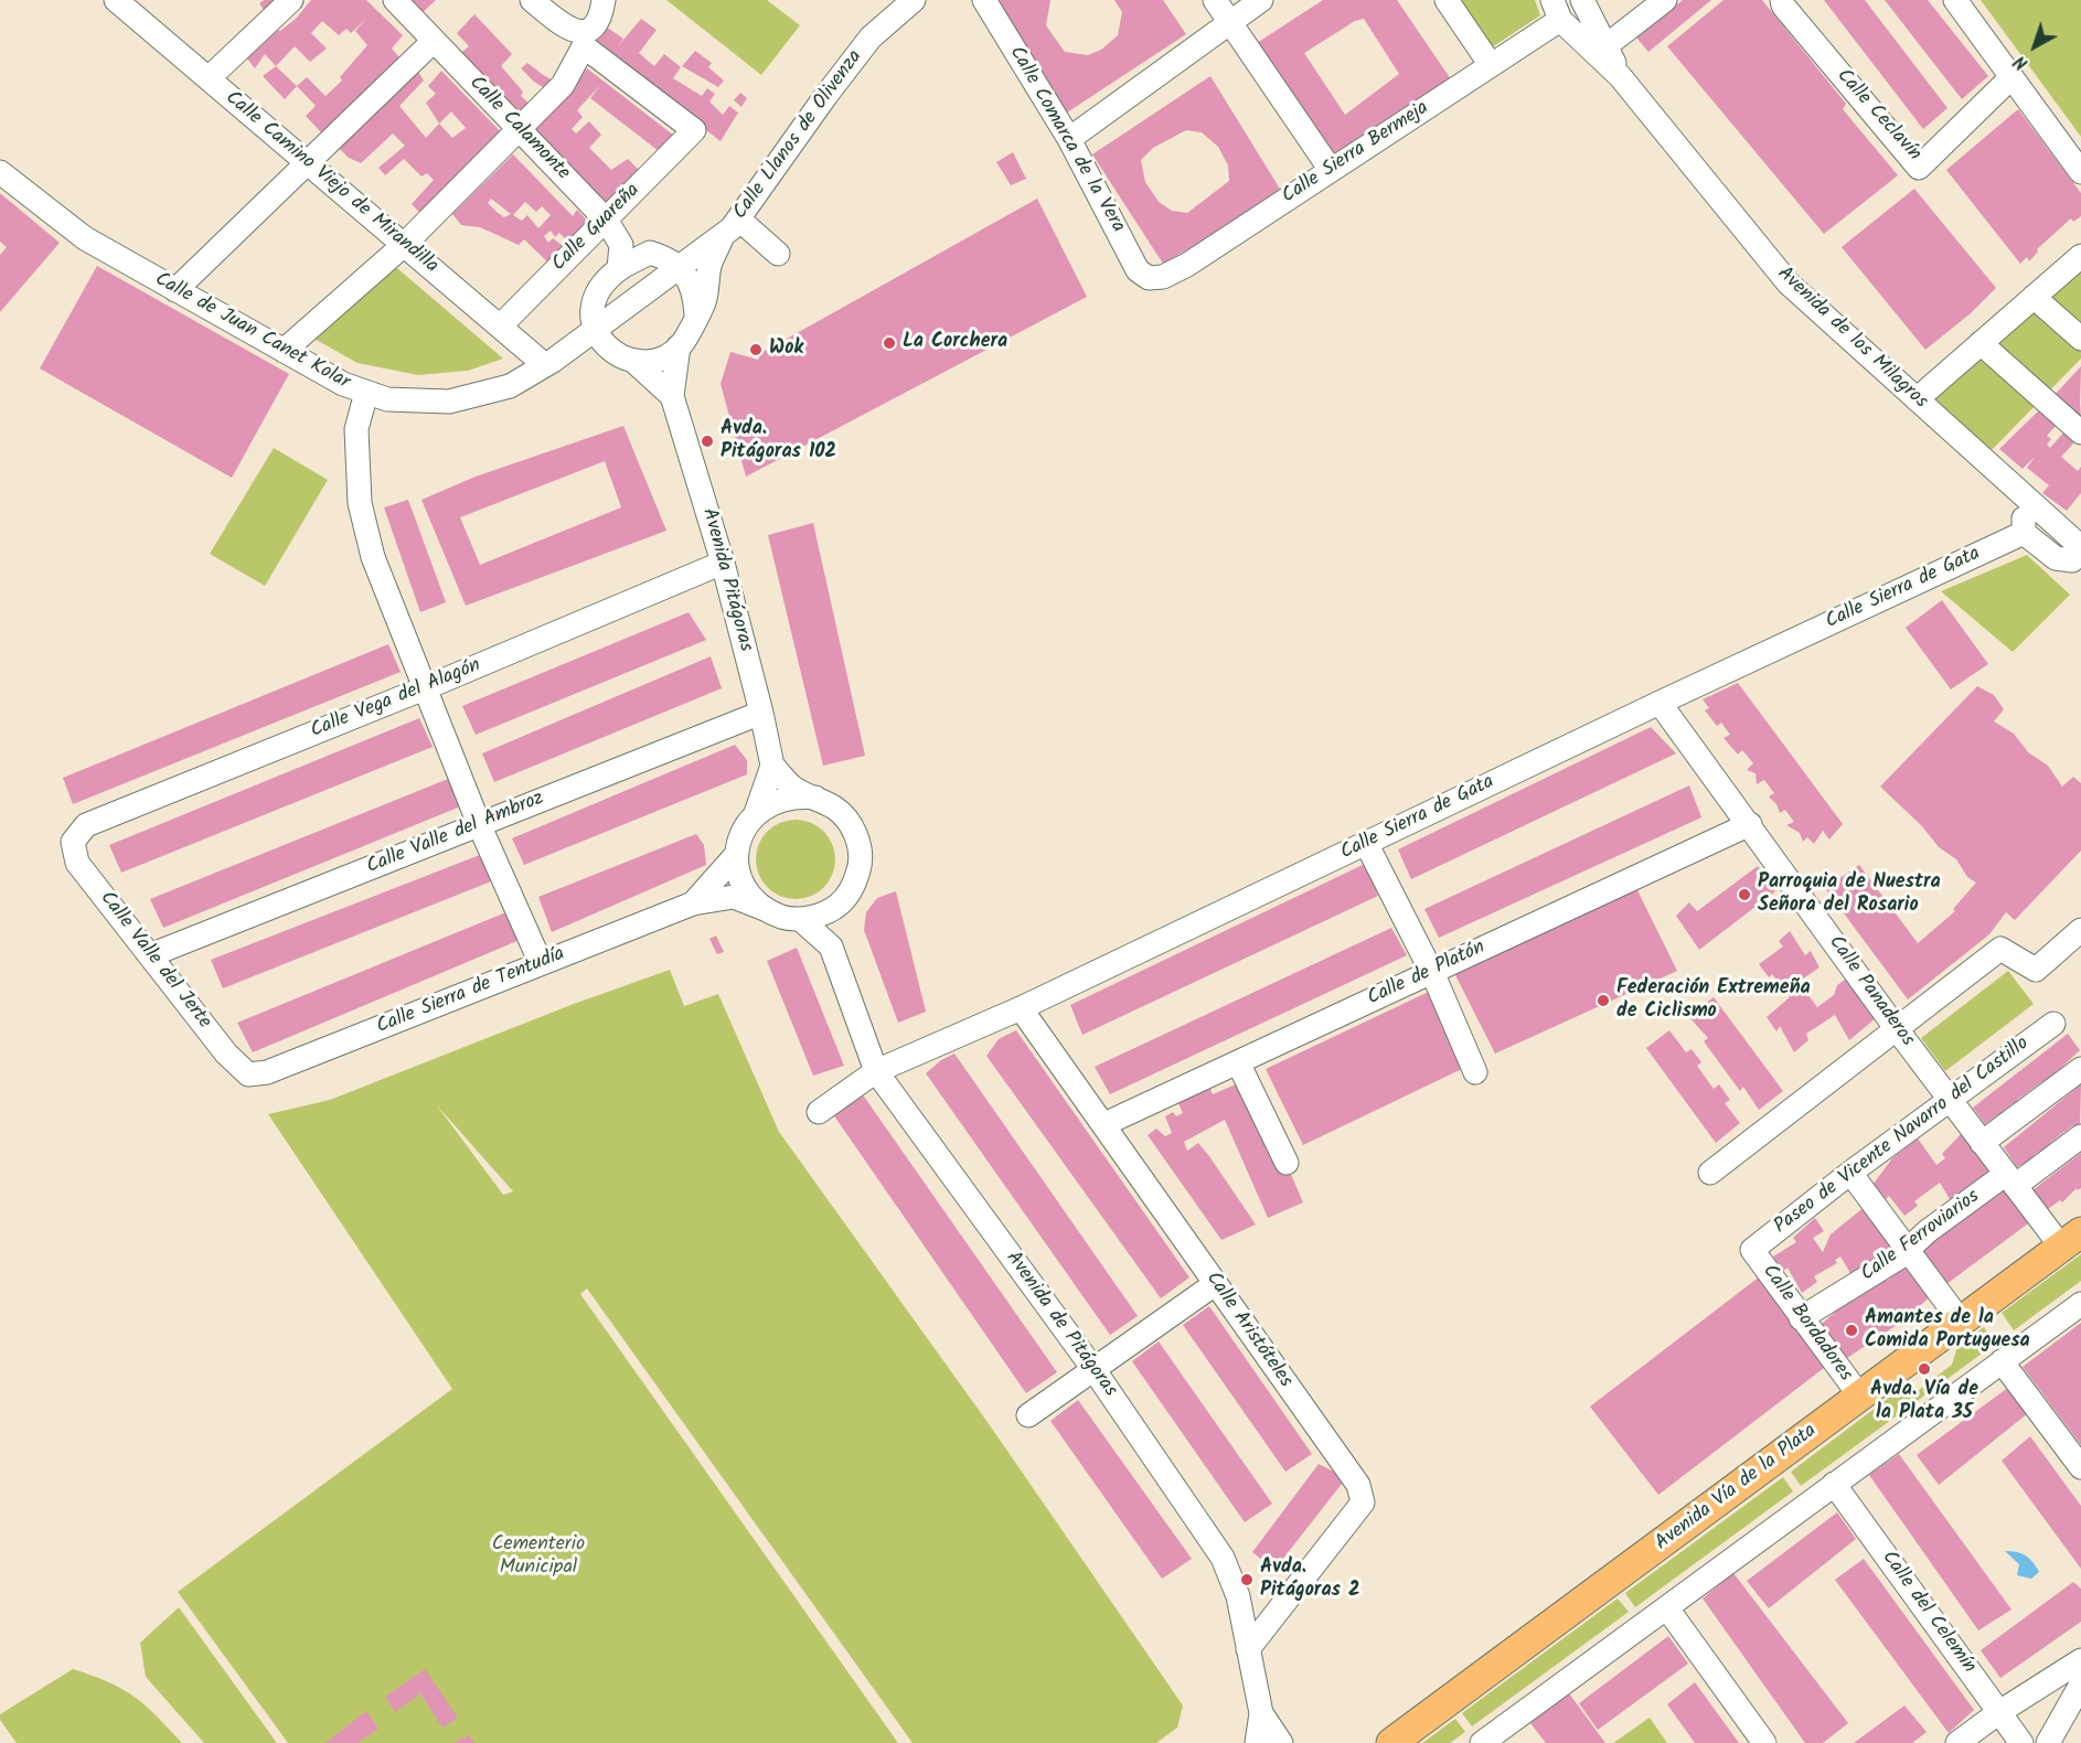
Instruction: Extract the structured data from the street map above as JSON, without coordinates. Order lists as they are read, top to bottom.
{
  "streets": {
    "main road": ["Avenida Vía de la Plata"],
    "street": [
      "Calle Ceclavín",
      "Calle Calamonte",
      "Calle Llanos de Olivenza",
      "Calle Comarca de la Vera",
      "Calle Sierra Bermeja",
      "Calle Camino Viejo de Mirandilla",
      "Calle Guareña",
      "Calle de Juan Canet Kolar",
      "Avenida de los Milagros",
      "Avenida Pitágoras",
      "Calle Sierra de Gata",
      "Calle Vega del Alagón",
      "Calle Valle del Ambroz",
      "Calle Valle del Jerte",
      "Calle de Platón",
      "Calle Sierra de Tentudía",
      "Calle Panaderos",
      "Paseo de Vicente Navarro del Castillo",
      "Calle Ferroviarios",
      "Calle Bordadores",
      "Avenida de Pitágoras",
      "Calle Aristóteles",
      "Calle del Celemín"
    ]
  },
  "crossings": [
    ["Calle Calamonte", "Calle Guareña"],
    ["Calle Llanos de Olivenza", "Calle de Juan Canet Kolar"],
    ["Calle Comarca de la Vera", "Calle Sierra Bermeja"],
    ["Calle Sierra Bermeja", "Avenida de los Milagros"],
    ["Calle Camino Viejo de Mirandilla", "Calle Guareña"],
    ["Calle Camino Viejo de Mirandilla", "Calle de Juan Canet Kolar"],
    ["Avenida Pitágoras", "Calle Vega del Alagón"],
    ["Avenida Pitágoras", "Calle Valle del Ambroz"],
    ["Calle Sierra de Gata", "Calle Panaderos"],
    ["Calle Sierra de Gata", "Avenida de Pitágoras"],
    ["Calle Sierra de Gata", "Calle Aristóteles"],
    ["Calle Vega del Alagón", "Calle Valle del Jerte"],
    ["Calle Valle del Ambroz", "Calle Valle del Jerte"],
    ["Calle Valle del Jerte", "Calle Sierra de Tentudía"],
    ["Calle de Platón", "Calle Panaderos"],
    ["Calle de Platón", "Calle Aristóteles"],
    ["Calle Sierra de Tentudía", "Avenida de Pitágoras"],
    ["Calle Panaderos", "Paseo de Vicente Navarro del Castillo"],
    ["Calle Panaderos", "Calle Ferroviarios"],
    ["Calle Panaderos", "Avenida Vía de la Plata"],
    ["Paseo de Vicente Navarro del Castillo", "Calle Bordadores"],
    ["Calle Ferroviarios", "Calle Bordadores"],
    ["Calle Bordadores", "Avenida Vía de la Plata"],
    ["Avenida de Pitágoras", "Calle Aristóteles"]
  ],
  "parks": ["Cementerio Municipal"],
  "places": [
    "La Corchera",
    "Wok",
    "Avda. Pitágoras 102",
    "Parroquia de Nuestra Señora del Rosario",
    "Federación Extremeña de Ciclismo",
    "Amantes de la Comida Portuguesa",
    "Avda. Vía de la Plata 35",
    "Avda. Pitágoras 2"
  ],
  "north": "bottom left"
}
